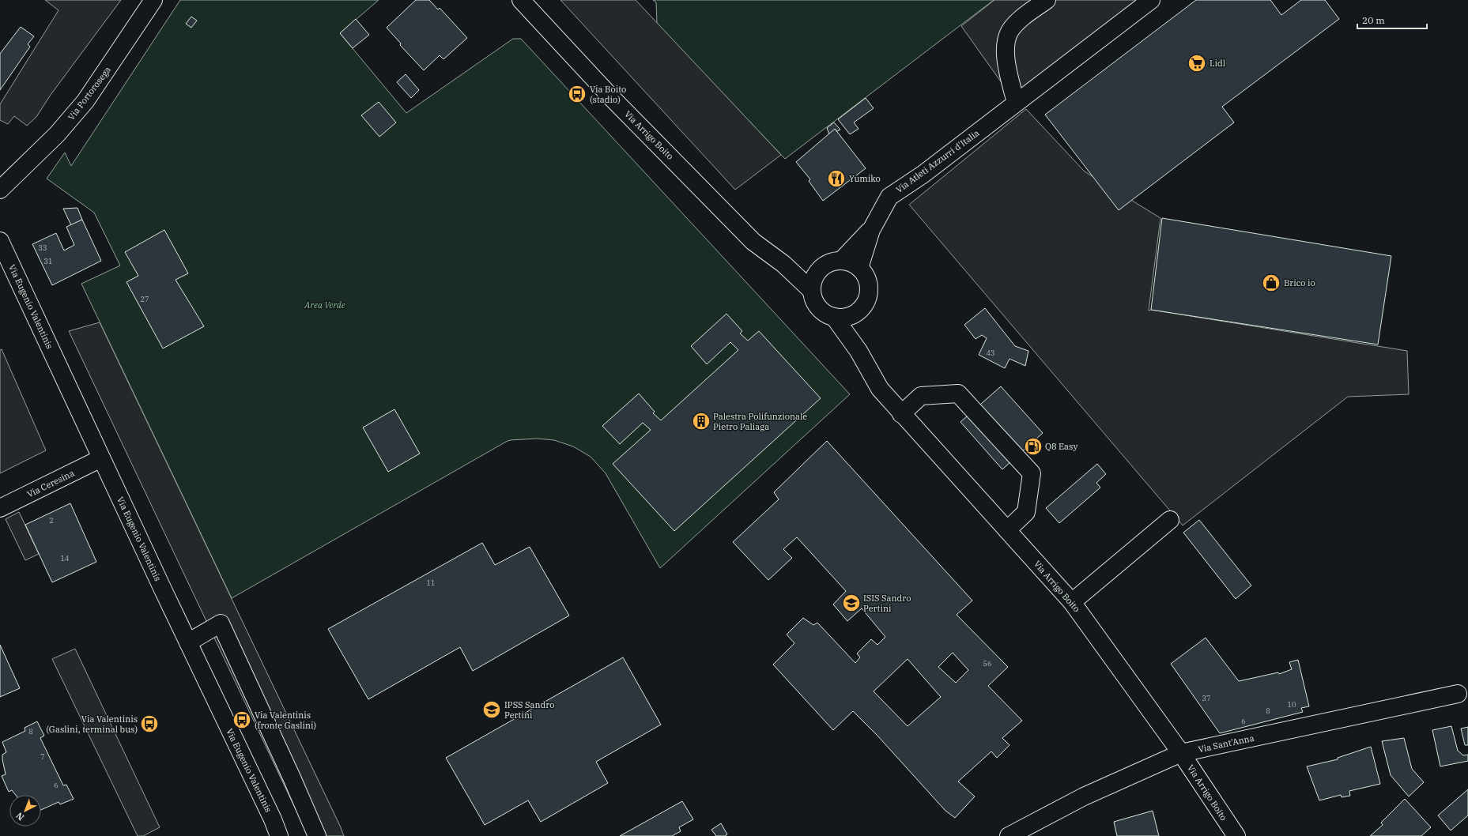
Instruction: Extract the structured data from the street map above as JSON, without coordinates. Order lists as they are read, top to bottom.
{
  "streets": {
    "main road": [
      "Via Portorosega",
      "Via Arrigo Boito",
      "Via Atleti Azzurri d'Italia",
      "Via Eugenio Valentinis",
      "Via Ceresina",
      "Via Sant'Anna"
    ]
  },
  "crossings": [
    ["Via Arrigo Boito", "Via Atleti Azzurri d'Italia"],
    ["Via Arrigo Boito", "Via Sant'Anna"],
    ["Via Eugenio Valentinis", "Via Ceresina"]
  ],
  "parks": ["Area Verde"],
  "places": {
    "supermarket": ["Lidl"],
    "bus stop": ["Via Boito (stadio)", "Via Valentinis (fronte Gaslini)", "Via Valentinis (Gaslini, terminal bus)"],
    "restaurant": ["Yumiko"],
    "shop": ["Brico io"],
    "building": ["Palestra Polifunzionale Pietro Paliaga"],
    "fuel station": ["Q8 Easy"],
    "school or university": ["ISIS Sandro Pertini", "IPSS Sandro Pertini"]
  },
  "house_numbers": [
    "33",
    "31",
    "27",
    "43",
    "2",
    "14",
    "11",
    "56",
    "37",
    "10",
    "8",
    "6",
    "8",
    "7",
    "6"
  ],
  "scale_bar": "20 m",
  "north": "bottom left"
}
